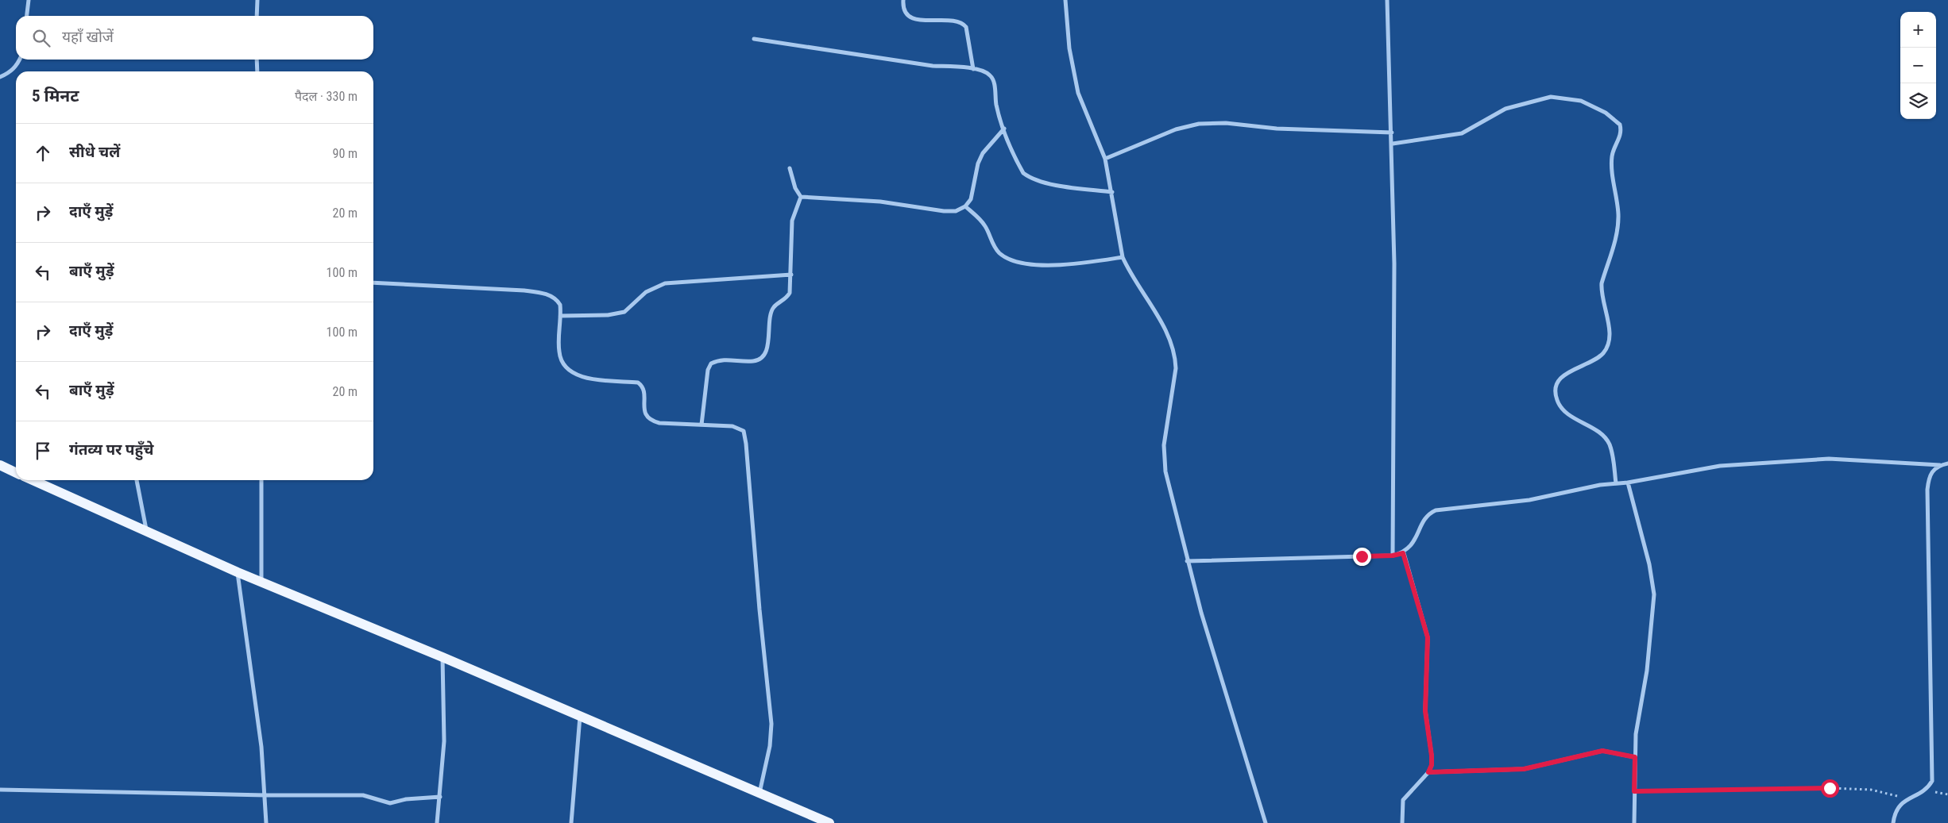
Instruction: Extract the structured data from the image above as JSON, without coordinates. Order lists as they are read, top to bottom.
{
  "page": {
    "map_buttons": ["+", "−"],
    "search": "यहाँ खोजें",
    "heading": ["5 मिनट", "पैदल · 330 m"],
    "list": [
      ["सीधे चलें", "90 m"],
      ["दाएँ मुड़ें", "20 m"],
      ["बाएँ मुड़ें", "100 m"],
      ["दाएँ मुड़ें", "100 m"],
      ["बाएँ मुड़ें", "20 m"],
      "गंतव्य पर पहुँचे"
    ]
  }
}
